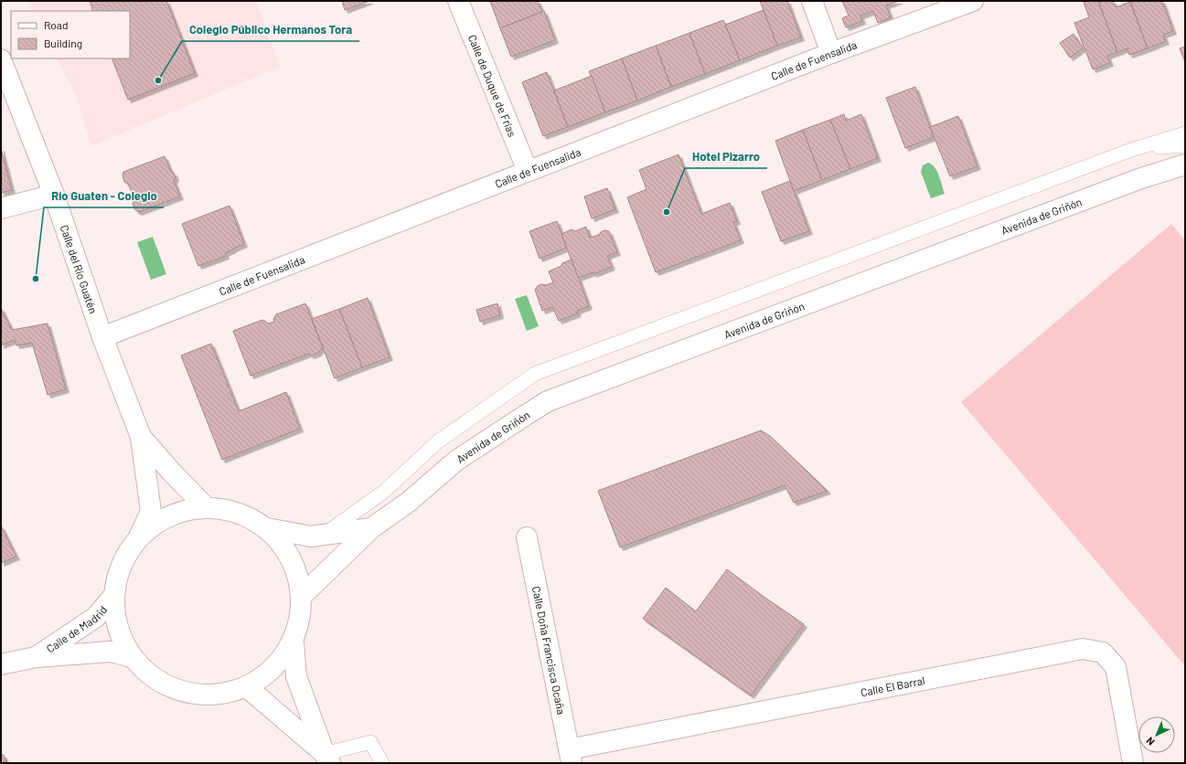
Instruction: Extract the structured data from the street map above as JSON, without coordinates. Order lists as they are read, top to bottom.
{
  "streets": {
    "street": [
      "Calle de Fuensalida",
      "Calle de Duque de Frías",
      "Avenida de Griñón",
      "Calle del Río Guatén",
      "Calle de Madrid",
      "Calle Doña Francisca Ocaña",
      "Calle El Barral"
    ]
  },
  "crossings": [
    ["Calle de Fuensalida", "Calle de Duque de Frías"],
    ["Calle de Fuensalida", "Calle del Río Guatén"],
    ["Calle Doña Francisca Ocaña", "Calle El Barral"]
  ],
  "places": ["Colegio Público Hermanos Tora", "Hotel Pizarro", "Río Guaten - Colegio"],
  "legend": ["Road", "Building"],
  "north": "bottom left"
}
